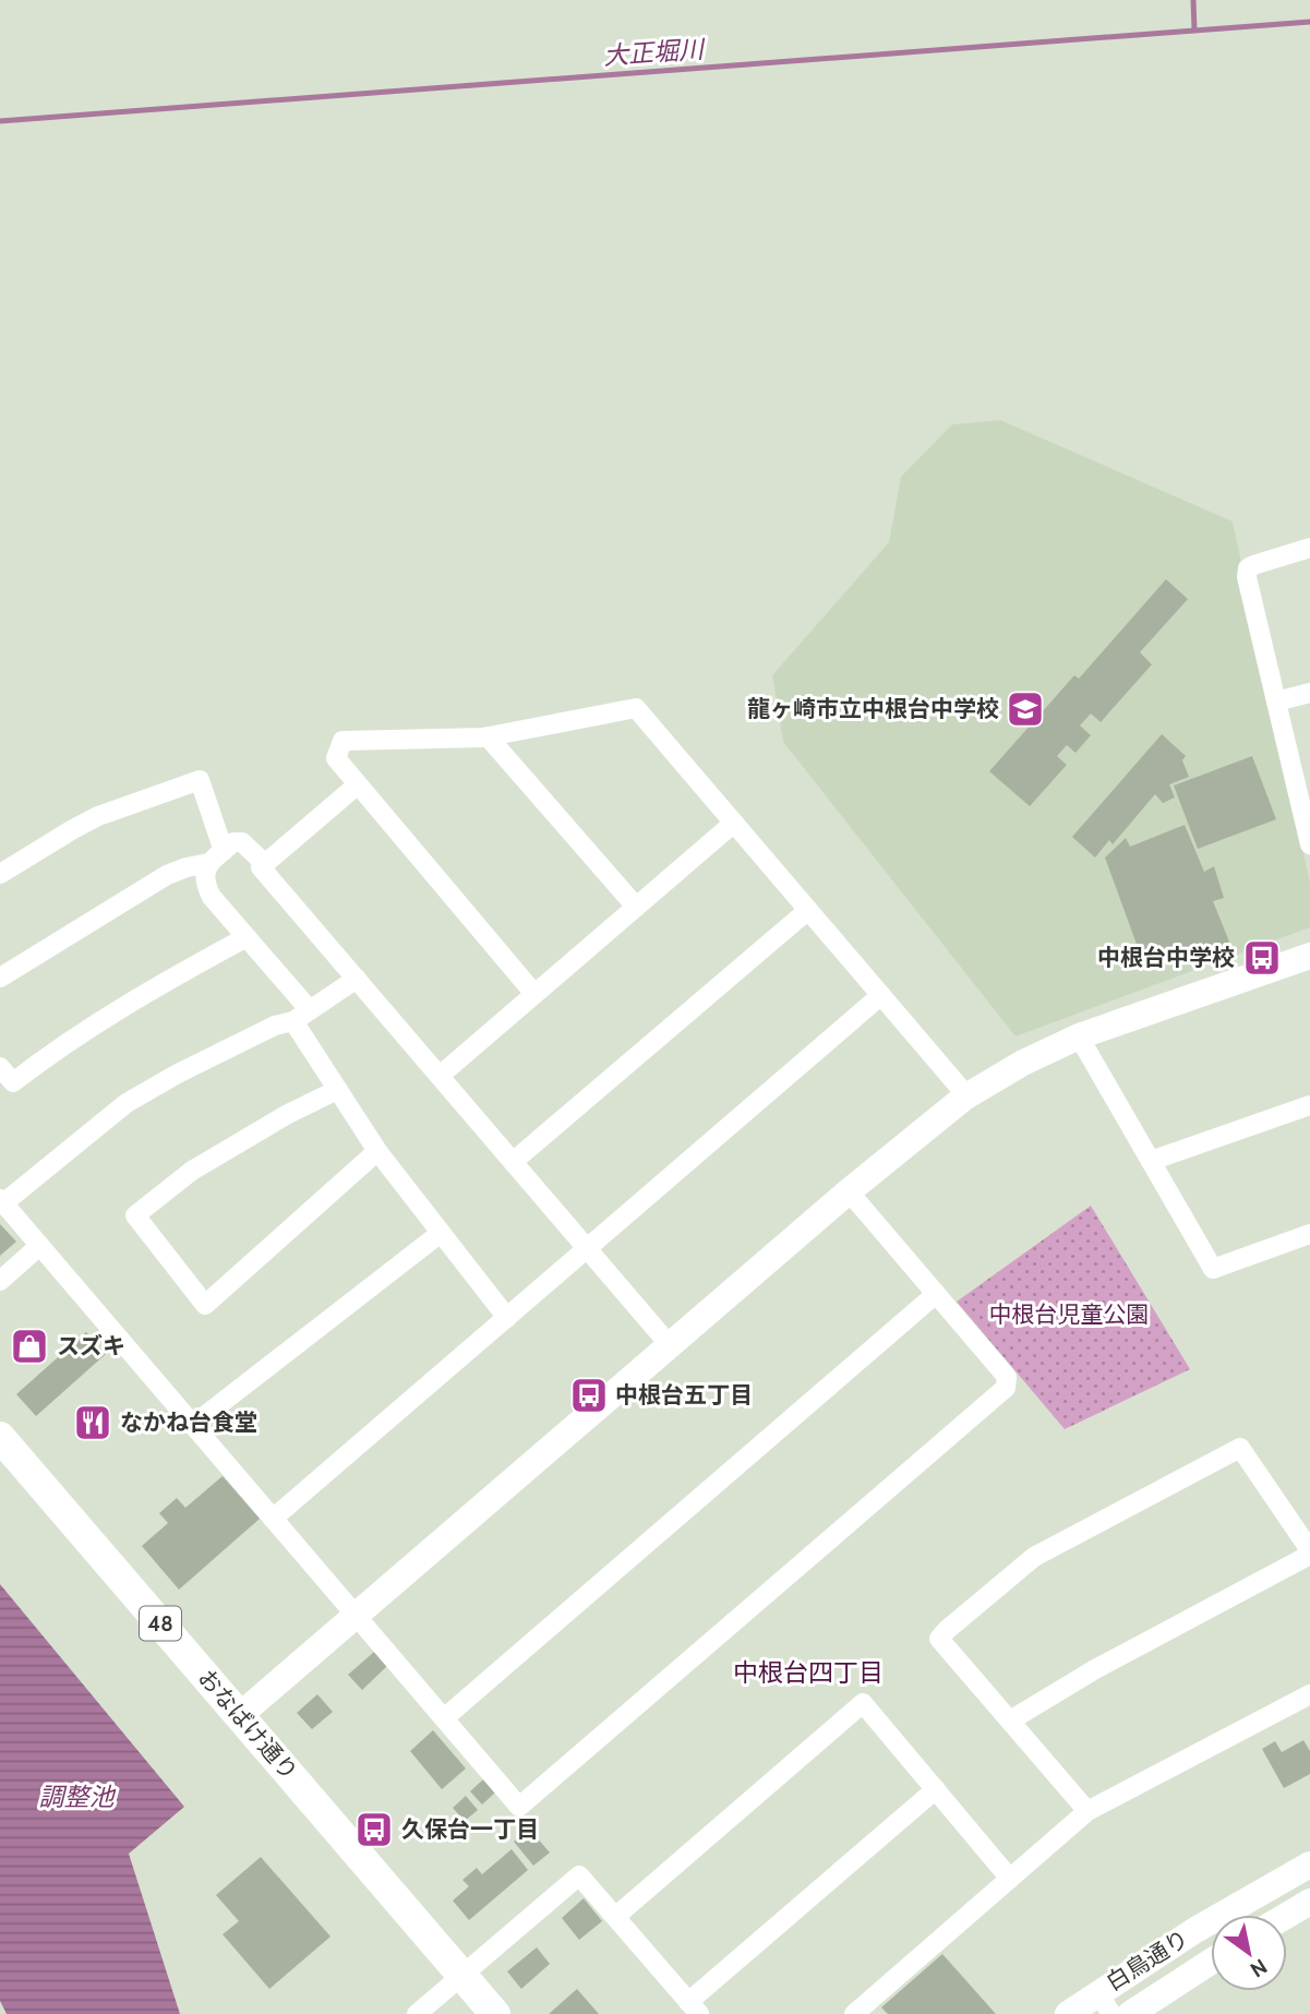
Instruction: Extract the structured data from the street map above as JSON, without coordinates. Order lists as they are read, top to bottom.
{
  "streets": {
    "main road": ["48", "おなばけ通り"],
    "street": ["白鳥通り"]
  },
  "districts": ["中根台四丁目"],
  "water": ["大正堀川", "調整池"],
  "parks": ["中根台児童公園"],
  "places": {
    "school or university": ["龍ヶ崎市立中根台中学校"],
    "bus stop": ["中根台中学校", "中根台五丁目", "久保台一丁目"],
    "shop": ["スズキ"],
    "restaurant": ["なかね台食堂"]
  },
  "north": "bottom right"
}
